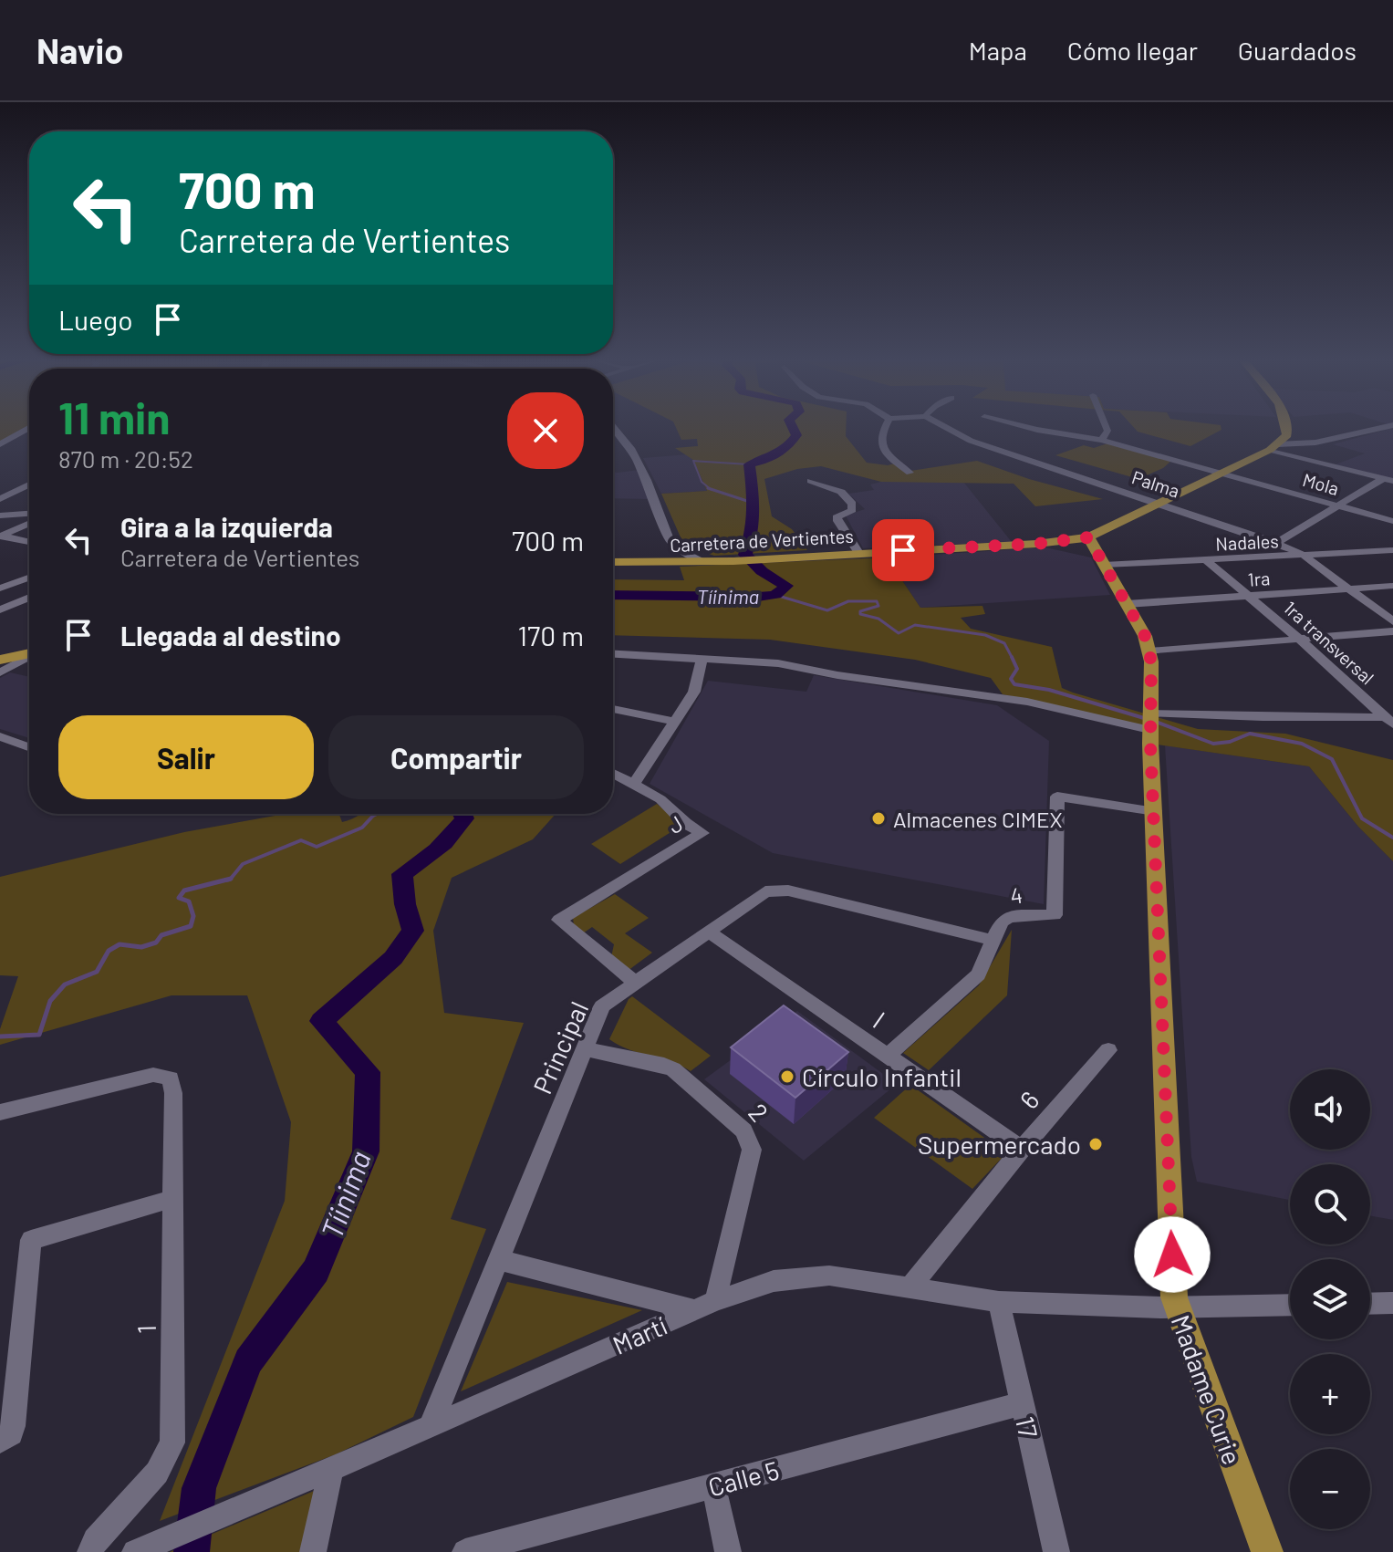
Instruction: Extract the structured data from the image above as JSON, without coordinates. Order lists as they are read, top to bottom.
{
  "streets": {
    "main road": ["Carretera de Vertientes", "Madame Curie"],
    "street": [
      "Palma",
      "Mola",
      "Nadales",
      "1ra",
      "1ra transversal",
      "J",
      "4",
      "I",
      "Principal",
      "6",
      "2",
      "1",
      "Martí",
      "17",
      "Calle 5"
    ]
  },
  "crossings": [
    ["Palma", "Carretera de Vertientes"],
    ["Palma", "Nadales"],
    ["Palma", "1ra"],
    ["Mola", "Carretera de Vertientes"],
    ["Carretera de Vertientes", "Madame Curie"],
    ["Nadales", "1ra transversal"],
    ["Nadales", "Madame Curie"],
    ["1ra", "1ra transversal"],
    ["1ra", "Madame Curie"],
    ["J", "Principal"],
    ["4", "I"],
    ["4", "Principal"],
    ["4", "Madame Curie"],
    ["I", "Principal"],
    ["I", "6"],
    ["Principal", "2"],
    ["Principal", "Martí"],
    ["6", "Martí"],
    ["2", "Martí"],
    ["Martí", "Madame Curie"],
    ["Martí", "17"],
    ["17", "Calle 5"]
  ],
  "water": ["Tíinima"],
  "places": ["Almacenes CIMEX", "Círculo Infantil", "Supermercado"],
  "page": {
    "header": "Navio",
    "nav": ["Mapa", "Cómo llegar", "Guardados"],
    "turn": ["700 m", "Carretera de Vertientes"],
    "then": "Luego",
    "heading": ["11 min", "870 m · 20:52"],
    "list": [
      {
        "name": "Gira a la izquierda",
        "note": "Carretera de Vertientes",
        "value": "700 m"
      },
      {
        "name": "Llegada al destino",
        "value": "170 m"
      }
    ],
    "buttons": ["Salir", "Compartir"],
    "map_buttons": ["+", "−"]
  }
}
